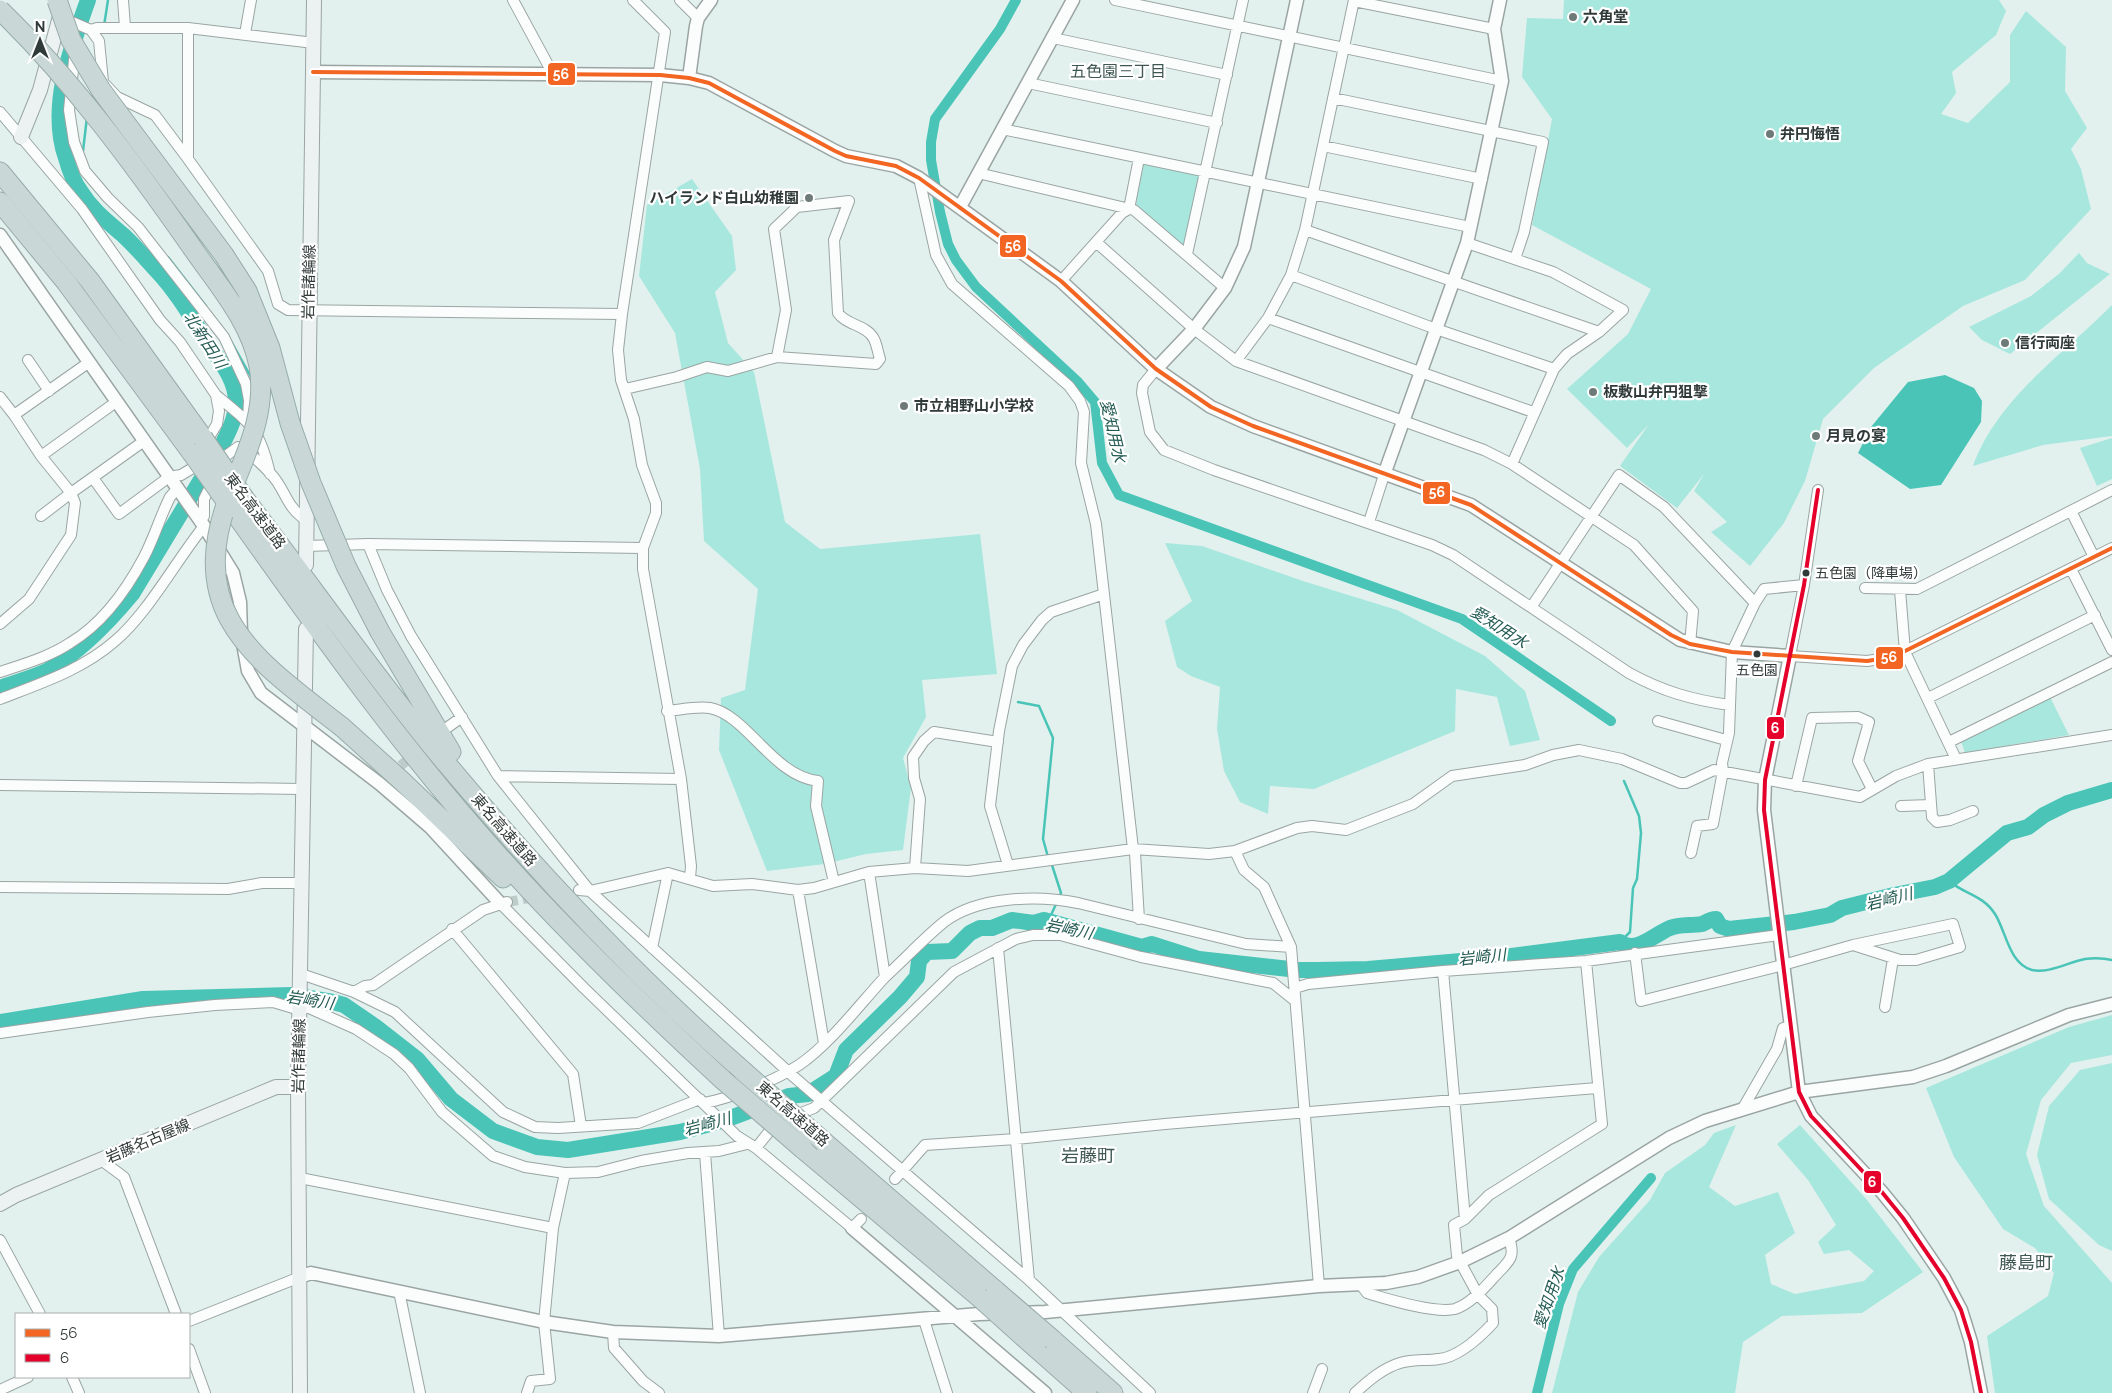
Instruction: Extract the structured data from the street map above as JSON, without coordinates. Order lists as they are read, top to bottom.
{
  "streets": {
    "highway": ["東名高速道路"],
    "main road": ["岩作諸輪線", "岩藤名古屋線"]
  },
  "crossings": [
    ["岩作諸輪線", "岩藤名古屋線"]
  ],
  "districts": ["五色園三丁目", "岩藤町", "藤島町"],
  "water": ["北新田川", "愛知用水", "岩崎川"],
  "places": [
    "六角堂",
    "弁円悔悟",
    "ハイランド白山幼稚園",
    "信行両座",
    "板敷山弁円狙撃",
    "市立相野山小学校",
    "月見の宴",
    "五色園（降車場）",
    "五色園"
  ],
  "lines": ["transit line 56", "transit line 6"],
  "legend": ["56", "6"],
  "north": "top"
}
